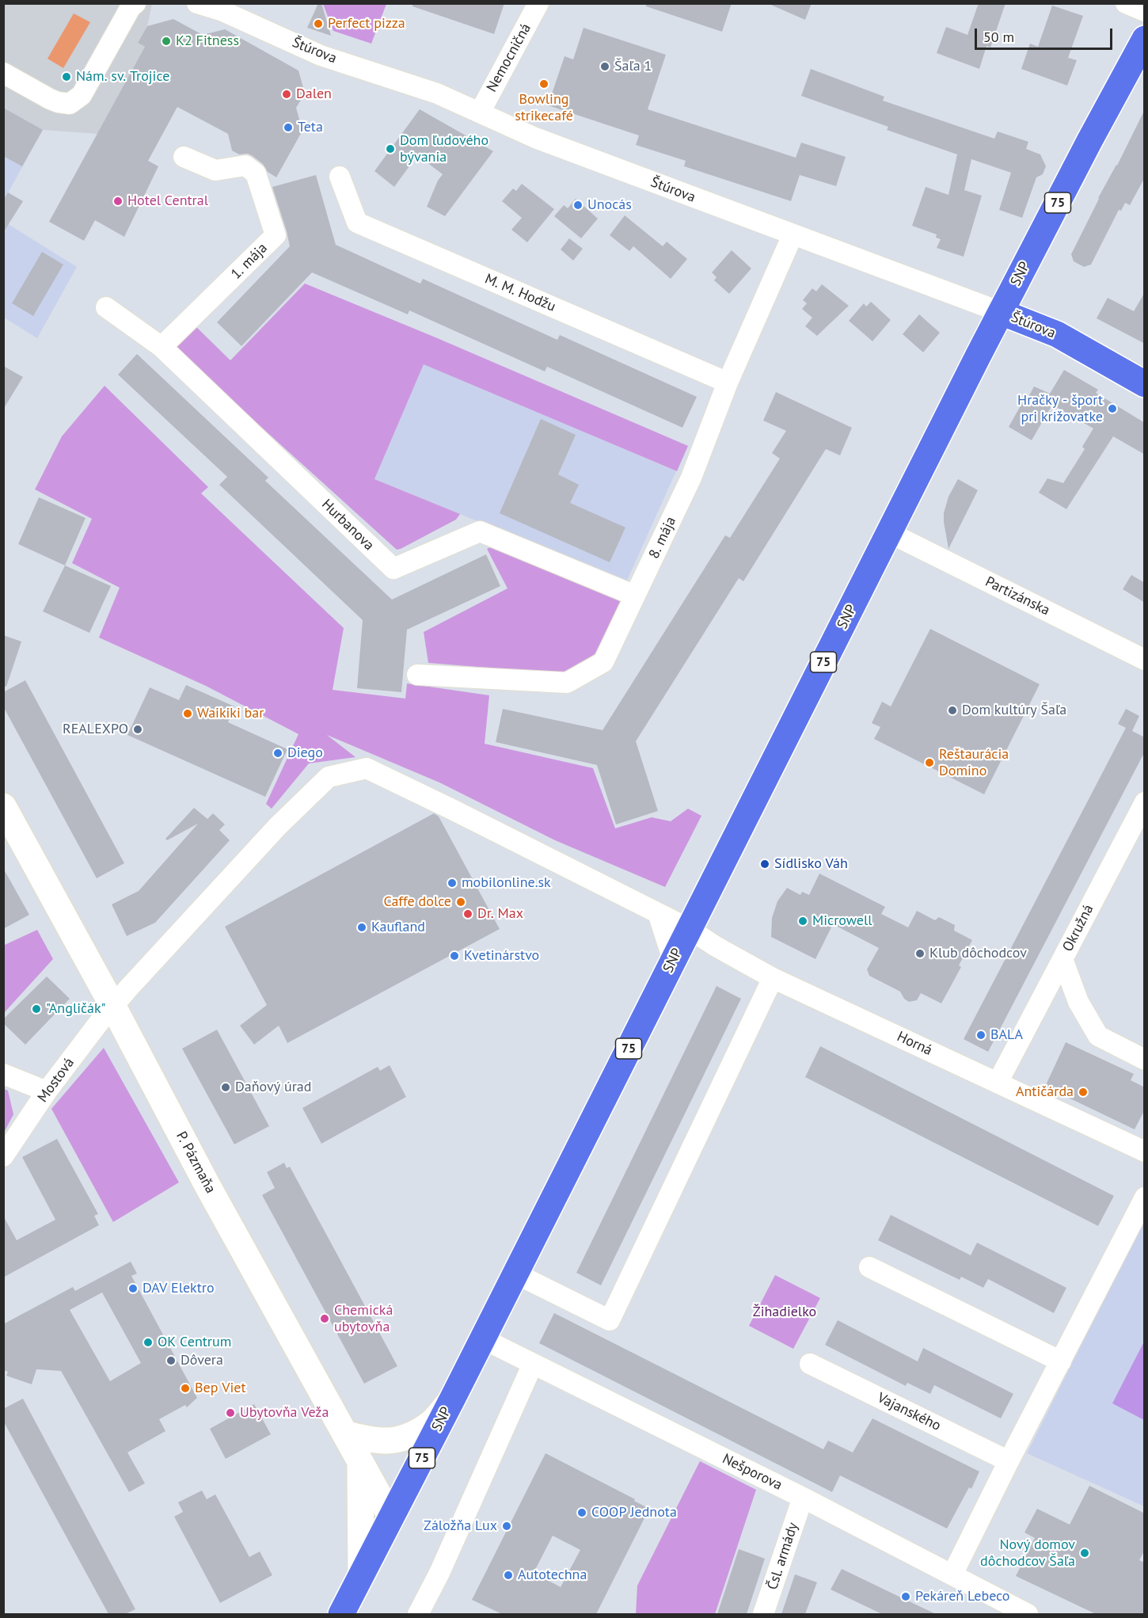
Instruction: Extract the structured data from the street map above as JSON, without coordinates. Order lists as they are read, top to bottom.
{
  "streets": {
    "main road": [
      "Štúrova",
      "75",
      "SNP",
      "P. Pázmaňa"
    ],
    "street": [
      "Nemocničná",
      "1. mája",
      "M. M. Hodžu",
      "Hurbanova",
      "8. mája",
      "Partizánska",
      "Okružná",
      "Horná",
      "Mostová",
      "Vajanského",
      "Nešporova",
      "Čsl. armády"
    ]
  },
  "crossings": [
    ["Štúrova", "Nemocničná"],
    ["Štúrova", "SNP"],
    ["Štúrova", "8. mája"],
    ["1. mája", "Hurbanova"],
    ["SNP", "Partizánska"],
    ["SNP", "Horná"],
    ["SNP", "P. Pázmaňa"],
    ["SNP", "Nešporova"],
    ["M. M. Hodžu", "8. mája"],
    ["Hurbanova", "8. mája"],
    ["Horná", "Mostová"],
    ["Mostová", "P. Pázmaňa"],
    ["Nešporova", "Čsl. armády"]
  ],
  "parks": ["Žihadielko"],
  "places": [
    "Perfect pizza",
    "K2 Fitness",
    "Šaľa 1",
    "Nám. sv. Trojice",
    "Bowling strikecafé",
    "Dalen",
    "Teta",
    "Dom ľudového bývania",
    "Hotel Central",
    "Unocás",
    "Hračky - šport pri križovatke",
    "Dom kultúry Šaľa",
    "Waikiki bar",
    "REALEXPO",
    "Diego",
    "Reštaurácia Domino",
    "Sídlisko Váh",
    "mobilonline.sk",
    "Caffe dolce",
    "Dr. Max",
    "Microwell",
    "Kaufland",
    "Klub dôchodcov",
    "Kvetinárstvo",
    "\"Angličák\"",
    "BALA",
    "Daňový úrad",
    "Antičárda",
    "DAV Elektro",
    "Chemická ubytovňa",
    "OK Centrum",
    "Dôvera",
    "Bep Viet",
    "Ubytovňa Veža",
    "COOP Jednota",
    "Záložňa Lux",
    "Nový domov dôchodcov Šaľa",
    "Autotechna",
    "Pekáreň Lebeco"
  ],
  "scale_bar": "50 m"
}
